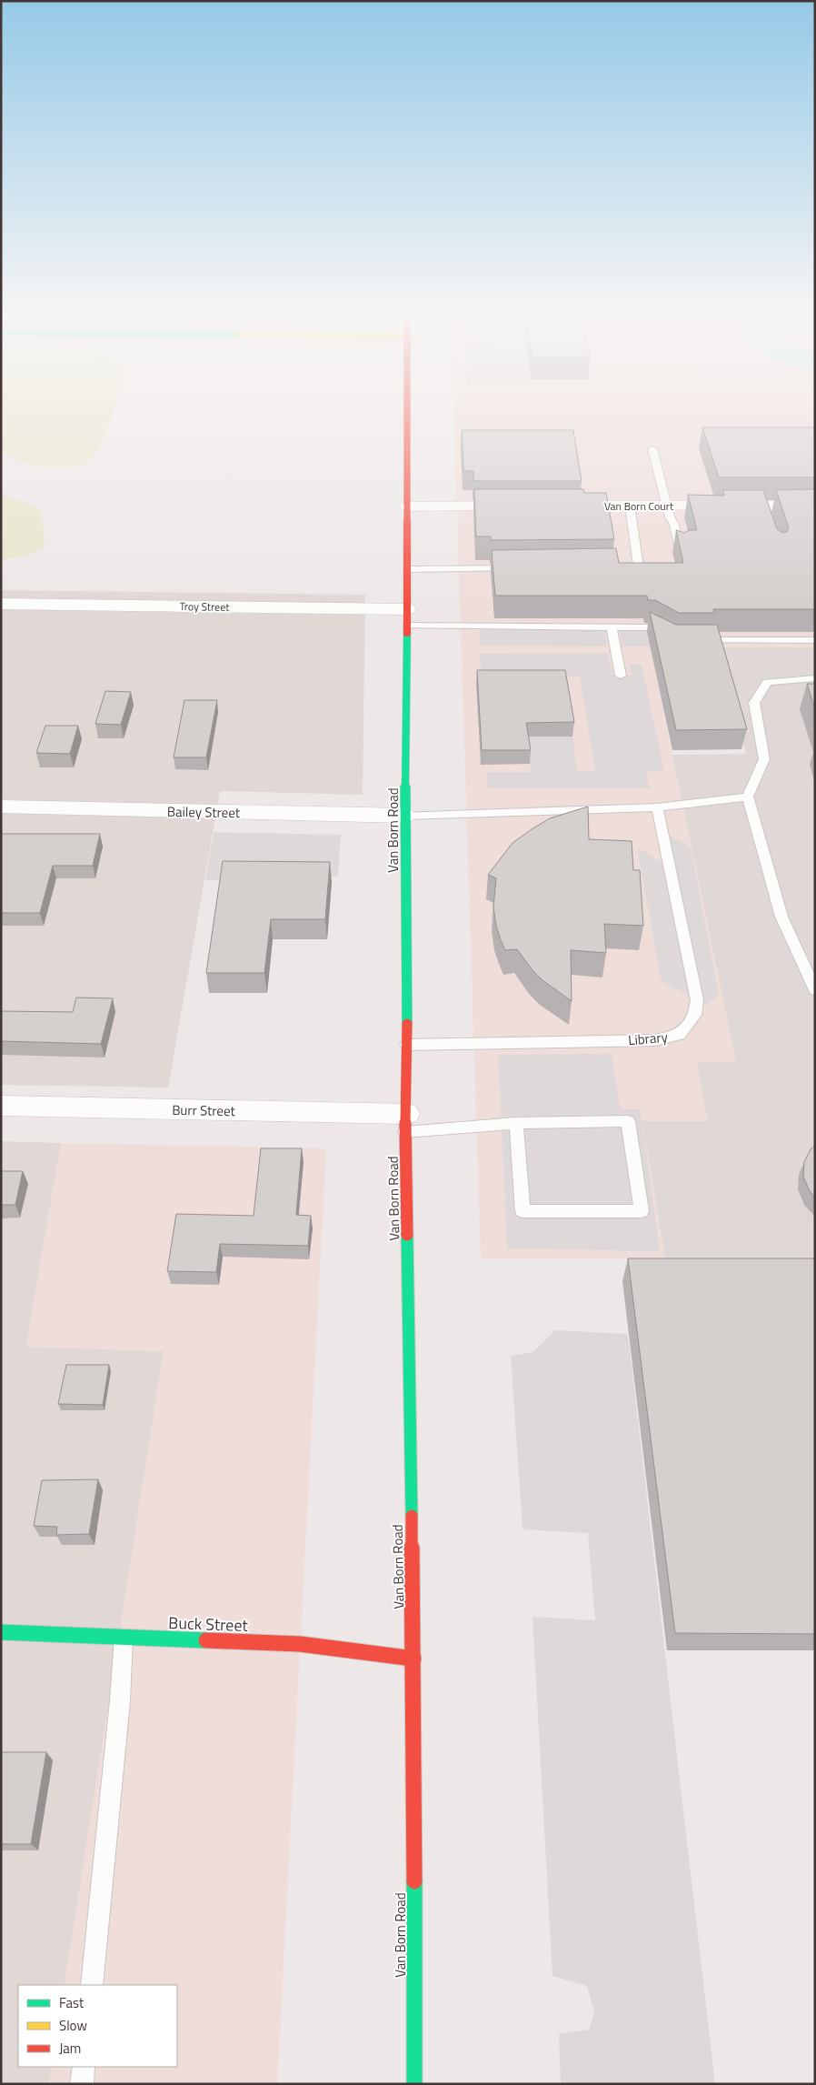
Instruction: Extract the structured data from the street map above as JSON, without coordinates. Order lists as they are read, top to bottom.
{
  "streets": {
    "main road": ["Van Born Road", "Buck Street"],
    "street": [
      "Van Born Court",
      "Troy Street",
      "Bailey Street",
      "Burr Street"
    ],
    "lane": ["Library"]
  },
  "crossings": [
    ["Troy Street", "Van Born Road"],
    ["Bailey Street", "Van Born Road"],
    ["Van Born Road", "Library"],
    ["Van Born Road", "Burr Street"],
    ["Van Born Road", "Buck Street"]
  ],
  "legend": ["Fast", "Slow", "Jam"]
}
